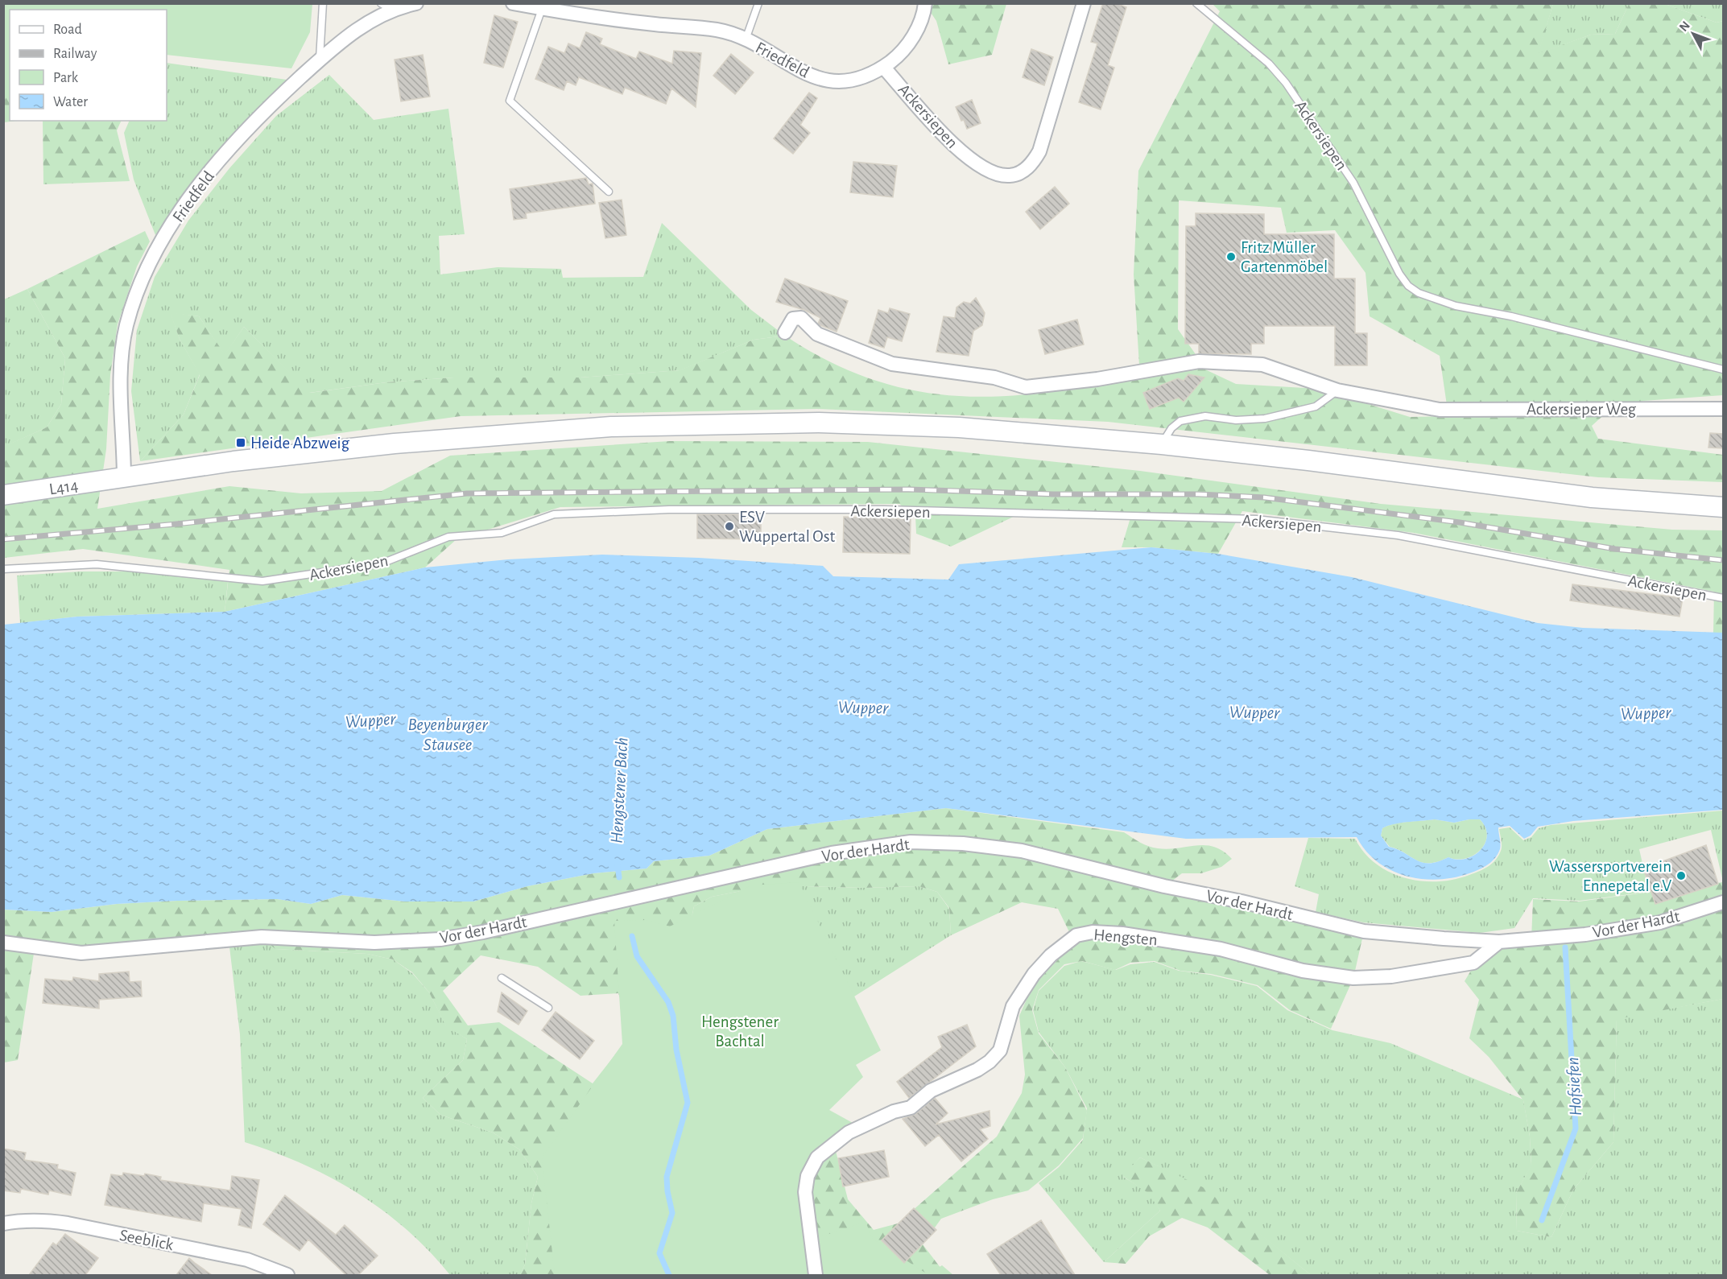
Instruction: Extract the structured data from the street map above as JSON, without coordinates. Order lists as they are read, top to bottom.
{
  "streets": {
    "main road": ["L414"],
    "street": [
      "Friedfeld",
      "Ackersiepen",
      "Ackersieper Weg",
      "Vor der Hardt",
      "Hengsten",
      "Seeblick"
    ]
  },
  "crossings": [
    ["Friedfeld", "Ackersiepen"],
    ["Friedfeld", "L414"],
    ["Vor der Hardt", "Hengsten"]
  ],
  "water": [
    "Wupper",
    "Beyenburger Stausee",
    "Hengstener Bach",
    "Hofsiefen"
  ],
  "parks": ["Hengstener Bachtal"],
  "places": {
    "other": ["Fritz Müller Gartenmöbel", "ESV Wuppertal Ost", "Wassersportverein Ennepetal e.V"],
    "transit": ["Heide Abzweig"]
  },
  "legend": [
    "Road",
    "Railway",
    "Park",
    "Water"
  ],
  "north": "top left"
}
